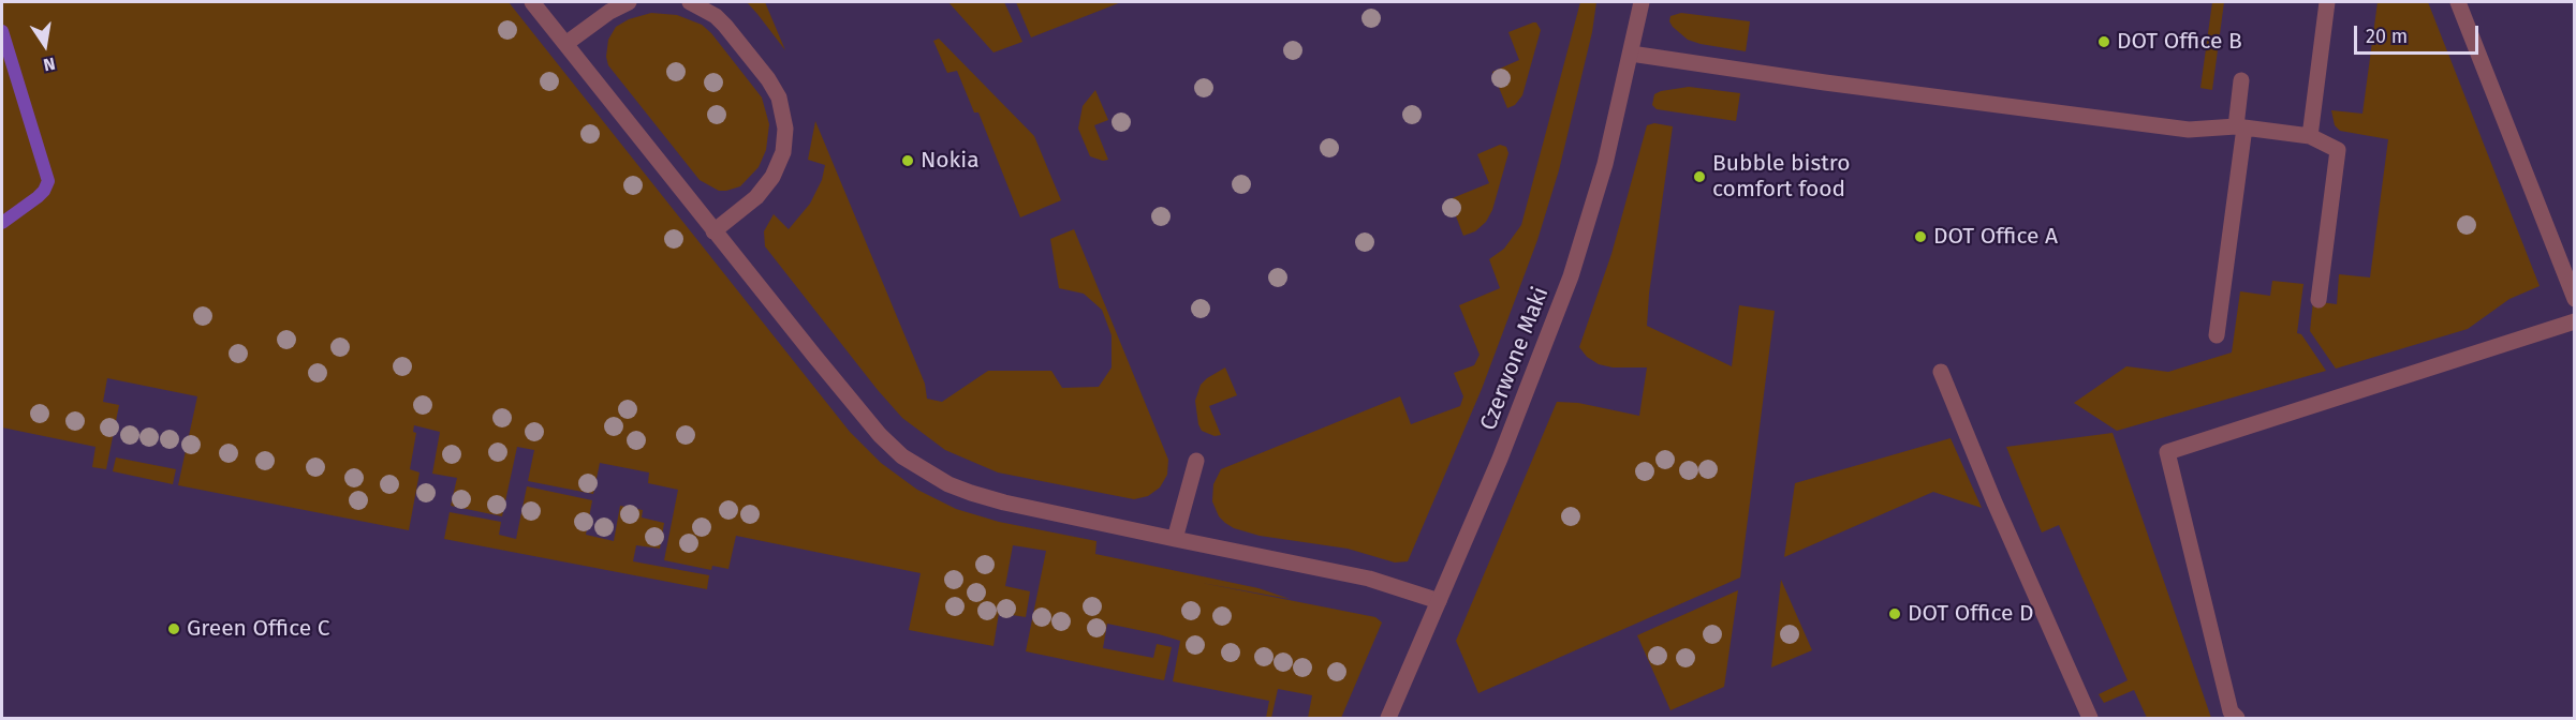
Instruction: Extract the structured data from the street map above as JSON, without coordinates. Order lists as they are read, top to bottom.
{
  "streets": {
    "street": ["Czerwone Maki"]
  },
  "places": [
    "DOT Office B",
    "Nokia",
    "Bubble bistro comfort food",
    "DOT Office A",
    "DOT Office D",
    "Green Office C"
  ],
  "scale_bar": "20 m",
  "north": "bottom"
}
